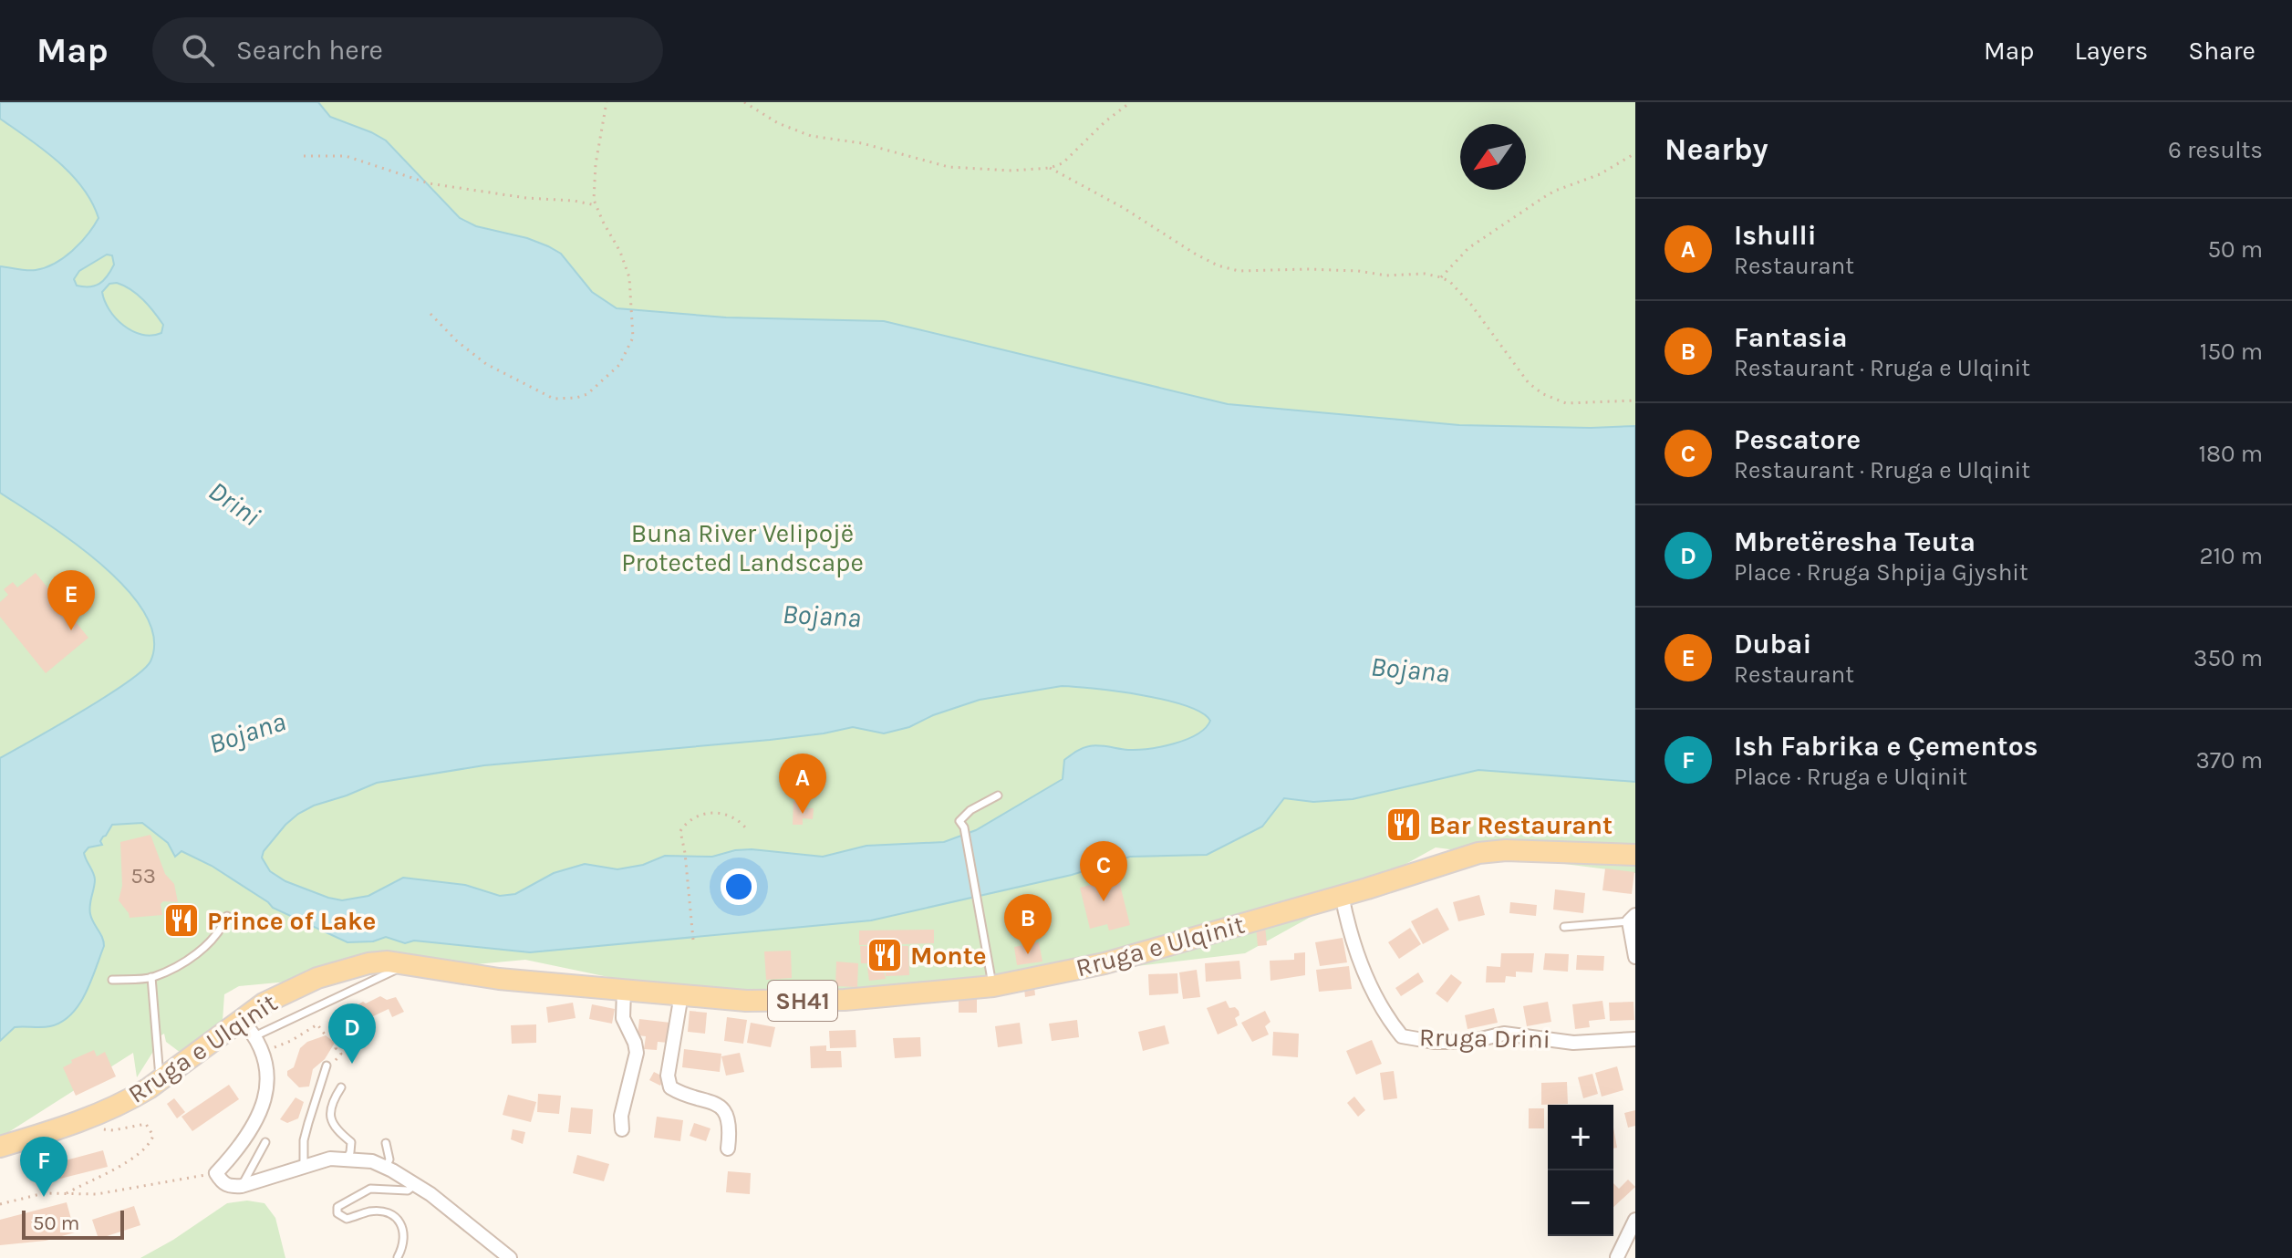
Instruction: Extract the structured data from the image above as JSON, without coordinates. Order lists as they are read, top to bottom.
{
  "streets": {
    "main road": ["Rruga e Ulqinit", "SH41"],
    "street": ["Rruga Drini"]
  },
  "crossings": [
    ["Rruga e Ulqinit", "Rruga Drini"]
  ],
  "water": ["Drini", "Bojana"],
  "parks": ["Buna River Velipojë Protected Landscape"],
  "places": {
    "restaurant": ["Bar Restaurant", "Prince of Lake", "Monte"]
  },
  "house_numbers": ["53"],
  "scale_bar": "50 m",
  "north": "bottom left",
  "page": {
    "header": "Map",
    "search": "Search here",
    "nav": ["Map", "Layers", "Share"],
    "heading": ["Nearby", "6 results"],
    "list": [
      {
        "mark": "A",
        "name": "Ishulli",
        "note": "Restaurant",
        "value": "50 m"
      },
      {
        "mark": "B",
        "name": "Fantasia",
        "note": "Restaurant · Rruga e Ulqinit",
        "value": "150 m"
      },
      {
        "mark": "C",
        "name": "Pescatore",
        "note": "Restaurant · Rruga e Ulqinit",
        "value": "180 m"
      },
      {
        "mark": "D",
        "name": "Mbretëresha Teuta",
        "note": "Place · Rruga Shpija Gjyshit",
        "value": "210 m"
      },
      {
        "mark": "E",
        "name": "Dubai",
        "note": "Restaurant",
        "value": "350 m"
      },
      {
        "mark": "F",
        "name": "Ish Fabrika e Çementos",
        "note": "Place · Rruga e Ulqinit",
        "value": "370 m"
      }
    ],
    "pins": [
      "E",
      "A",
      "C",
      "B",
      "D",
      "F"
    ],
    "map_buttons": ["+", "−"],
    "scale": "50 m"
  }
}
